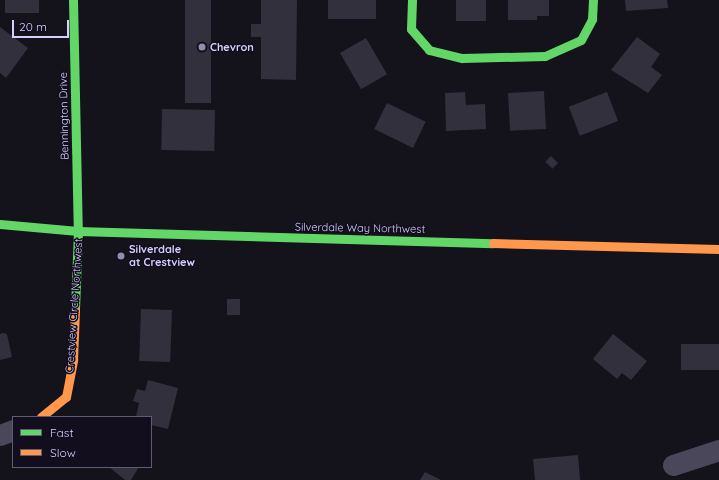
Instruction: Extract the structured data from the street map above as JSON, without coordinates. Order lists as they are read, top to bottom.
{
  "streets": {
    "main road": ["Bennington Drive", "Silverdale Way Northwest", "Crestview Circle Northwest"]
  },
  "crossings": [
    ["Bennington Drive", "Silverdale Way Northwest"],
    ["Bennington Drive", "Crestview Circle Northwest"],
    ["Silverdale Way Northwest", "Crestview Circle Northwest"]
  ],
  "places": ["Chevron", "Silverdale at Crestview"],
  "legend": ["Fast", "Slow"],
  "scale_bar": "20 m"
}
